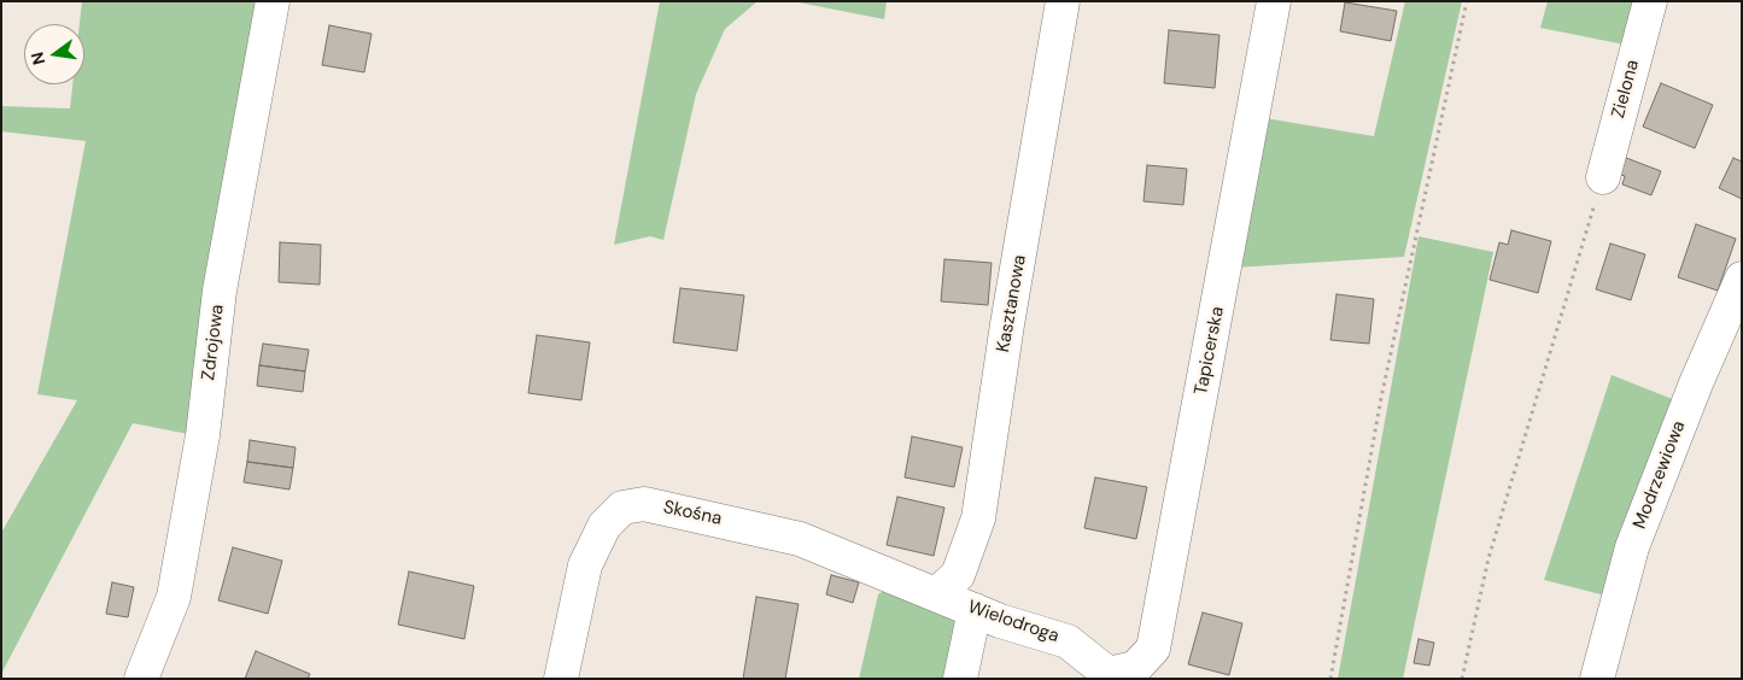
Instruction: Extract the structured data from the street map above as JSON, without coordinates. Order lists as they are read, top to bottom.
{
  "streets": {
    "street": [
      "Zielona",
      "Kasztanowa",
      "Zdrojowa",
      "Tapicerska",
      "Modrzewiowa",
      "Skośna",
      "Wielodroga"
    ]
  },
  "crossings": [
    ["Kasztanowa", "Skośna"],
    ["Kasztanowa", "Wielodroga"],
    ["Tapicerska", "Wielodroga"],
    ["Skośna", "Wielodroga"]
  ],
  "north": "left"
}
